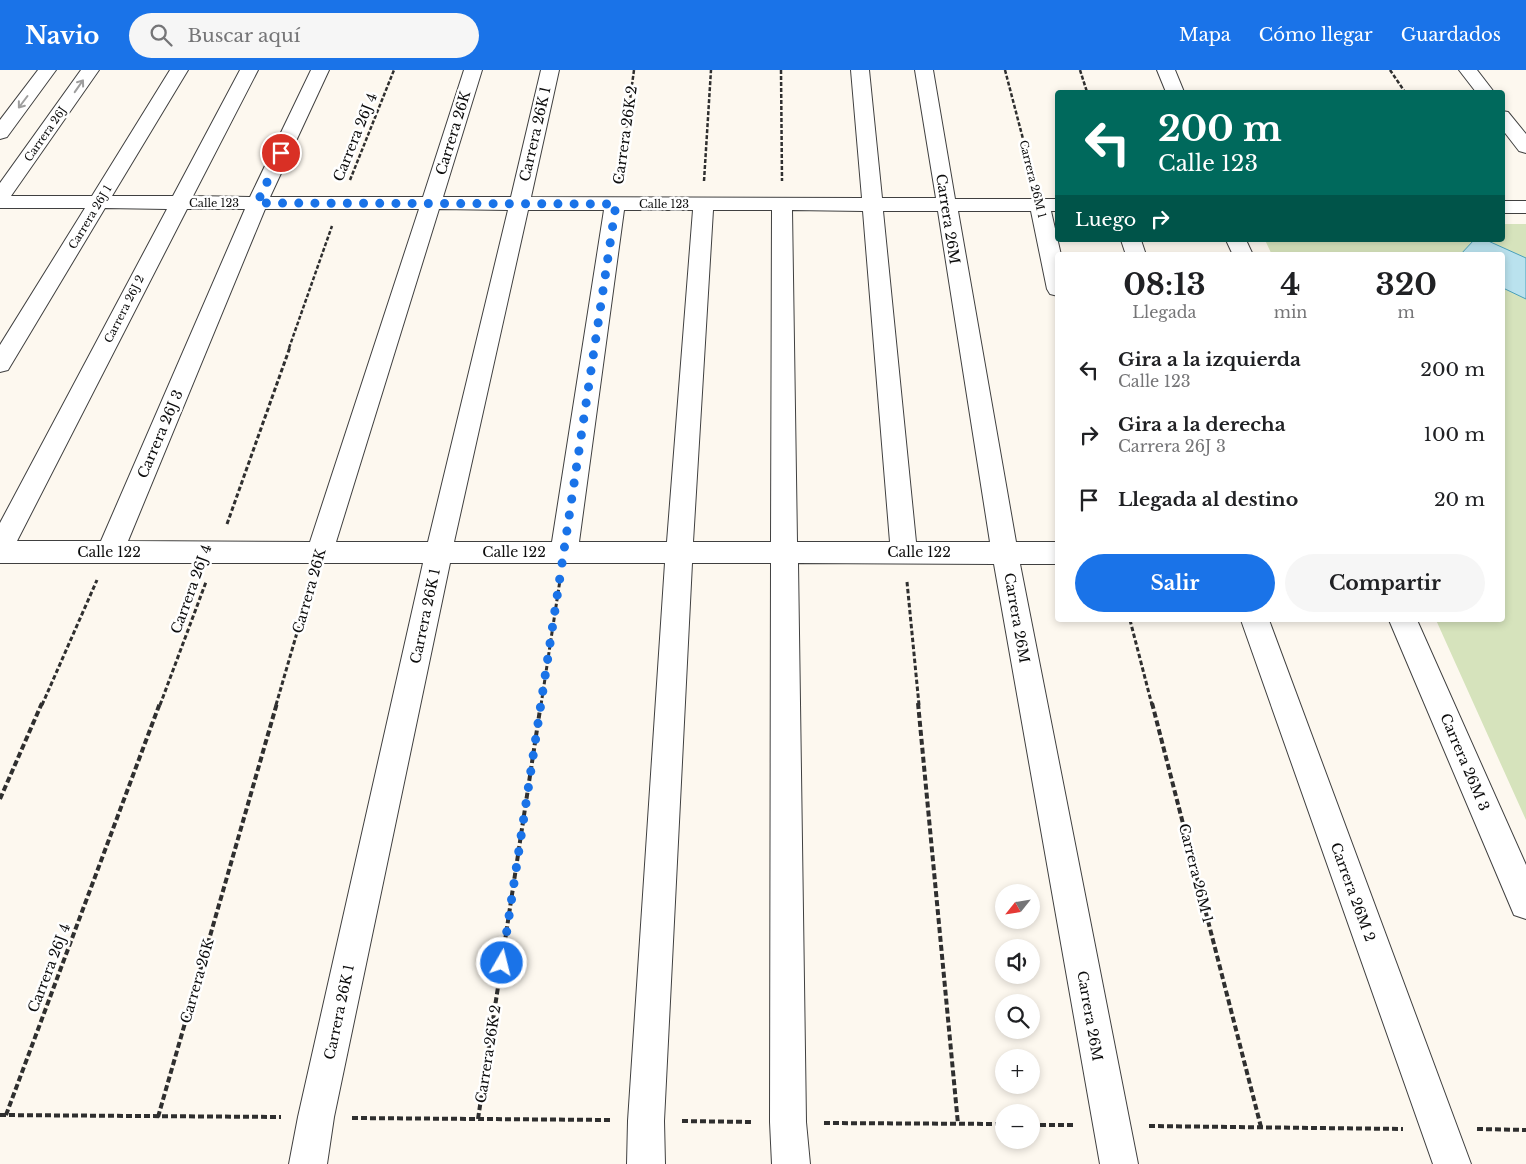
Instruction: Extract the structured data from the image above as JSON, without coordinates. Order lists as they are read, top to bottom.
{
  "streets": {
    "street": [
      "Carrera 26K",
      "Carrera 26J",
      "Carrera 26K 1",
      "Carrera 26K 2",
      "Carrera 26M 1",
      "Calle 123",
      "Carrera 26J 1",
      "Carrera 26M",
      "Carrera 26J 2",
      "Carrera 26J 3",
      "Calle 122",
      "Carrera 26M 3",
      "Carrera 26M 2"
    ],
    "path": ["Carrera 26J 4"]
  },
  "crossings": [
    ["Carrera 26K", "Calle 123"],
    ["Carrera 26K", "Calle 122"],
    ["Carrera 26K 1", "Calle 123"],
    ["Carrera 26K 1", "Calle 122"],
    ["Carrera 26K 2", "Calle 123"],
    ["Carrera 26K 2", "Calle 122"],
    ["Carrera 26J 4", "Calle 123"],
    ["Carrera 26J 4", "Calle 122"],
    ["Carrera 26M 1", "Calle 123"],
    ["Calle 123", "Carrera 26J 1"],
    ["Calle 123", "Carrera 26M"],
    ["Calle 123", "Carrera 26J 2"],
    ["Calle 123", "Carrera 26J 3"],
    ["Carrera 26M", "Calle 122"],
    ["Carrera 26J 3", "Calle 122"]
  ],
  "north": "bottom left",
  "page": {
    "header": "Navio",
    "search": "Buscar aquí",
    "nav": ["Mapa", "Cómo llegar", "Guardados"],
    "turn": ["200 m", "Calle 123"],
    "then": "Luego",
    "eta": [
      "08:13",
      "Llegada",
      "4",
      "min",
      "320",
      "m"
    ],
    "list": [
      {
        "name": "Gira a la izquierda",
        "note": "Calle 123",
        "value": "200 m"
      },
      {
        "name": "Gira a la derecha",
        "note": "Carrera 26J 3",
        "value": "100 m"
      },
      {
        "name": "Llegada al destino",
        "value": "20 m"
      }
    ],
    "buttons": ["Salir", "Compartir"],
    "map_buttons": ["+", "−"]
  }
}
